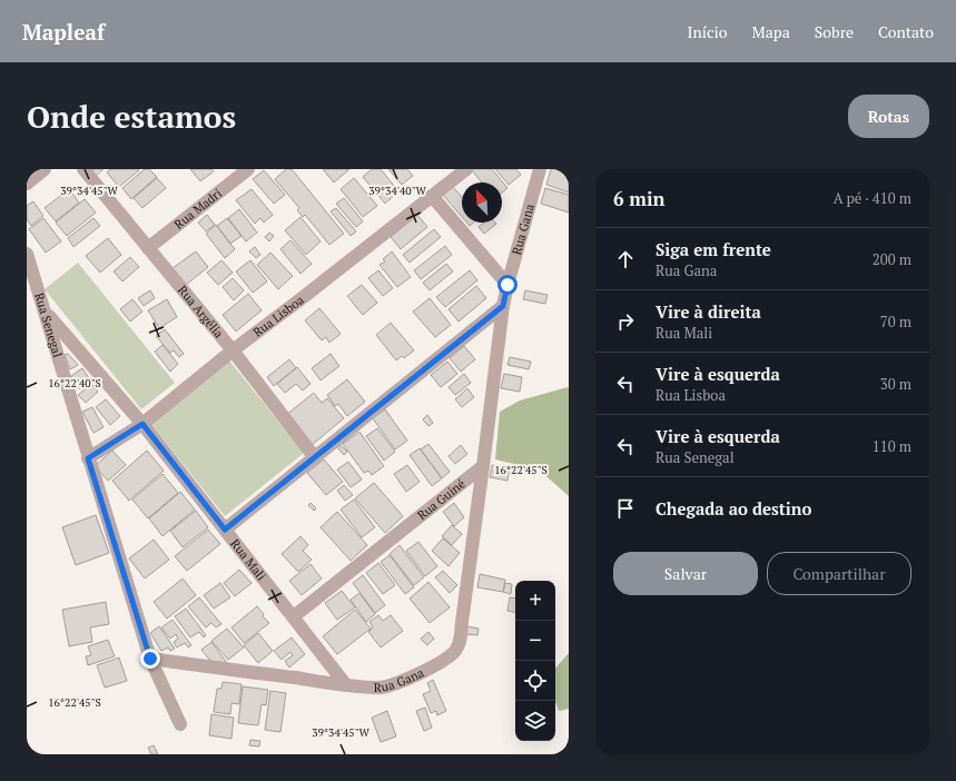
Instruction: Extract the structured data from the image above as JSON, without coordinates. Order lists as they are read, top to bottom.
{
  "streets": {
    "street": [
      "Rua Madri",
      "Rua Gana",
      "Rua Argélia",
      "Rua Lisboa",
      "Rua Senegal",
      "Rua Guiné",
      "Rua Mali"
    ]
  },
  "crossings": [
    ["Rua Madri", "Rua Argélia"],
    ["Rua Gana", "Rua Senegal"],
    ["Rua Gana", "Rua Guiné"],
    ["Rua Gana", "Rua Mali"],
    ["Rua Argélia", "Rua Lisboa"],
    ["Rua Lisboa", "Rua Senegal"],
    ["Rua Lisboa", "Rua Mali"],
    ["Rua Senegal", "Rua Mali"],
    ["Rua Guiné", "Rua Mali"]
  ],
  "north": "top left",
  "page": {
    "header": "Mapleaf",
    "nav": [
      "Início",
      "Mapa",
      "Sobre",
      "Contato"
    ],
    "buttons": [
      "Rotas",
      ["Salvar", "Compartilhar"]
    ],
    "title": "Onde estamos",
    "heading": ["6 min", "A pé · 410 m"],
    "list": [
      ["Siga em frente", "Rua Gana", "200 m"],
      ["Vire à direita", "Rua Mali", "70 m"],
      ["Vire à esquerda", "Rua Lisboa", "30 m"],
      ["Vire à esquerda", "Rua Senegal", "110 m"],
      "Chegada ao destino"
    ],
    "map_buttons": ["+", "−"]
  },
  "coordinates": [
    "39°34'45\"W",
    "39°34'40\"W",
    "16°22'40\"S",
    "16°22'45\"S"
  ]
}
